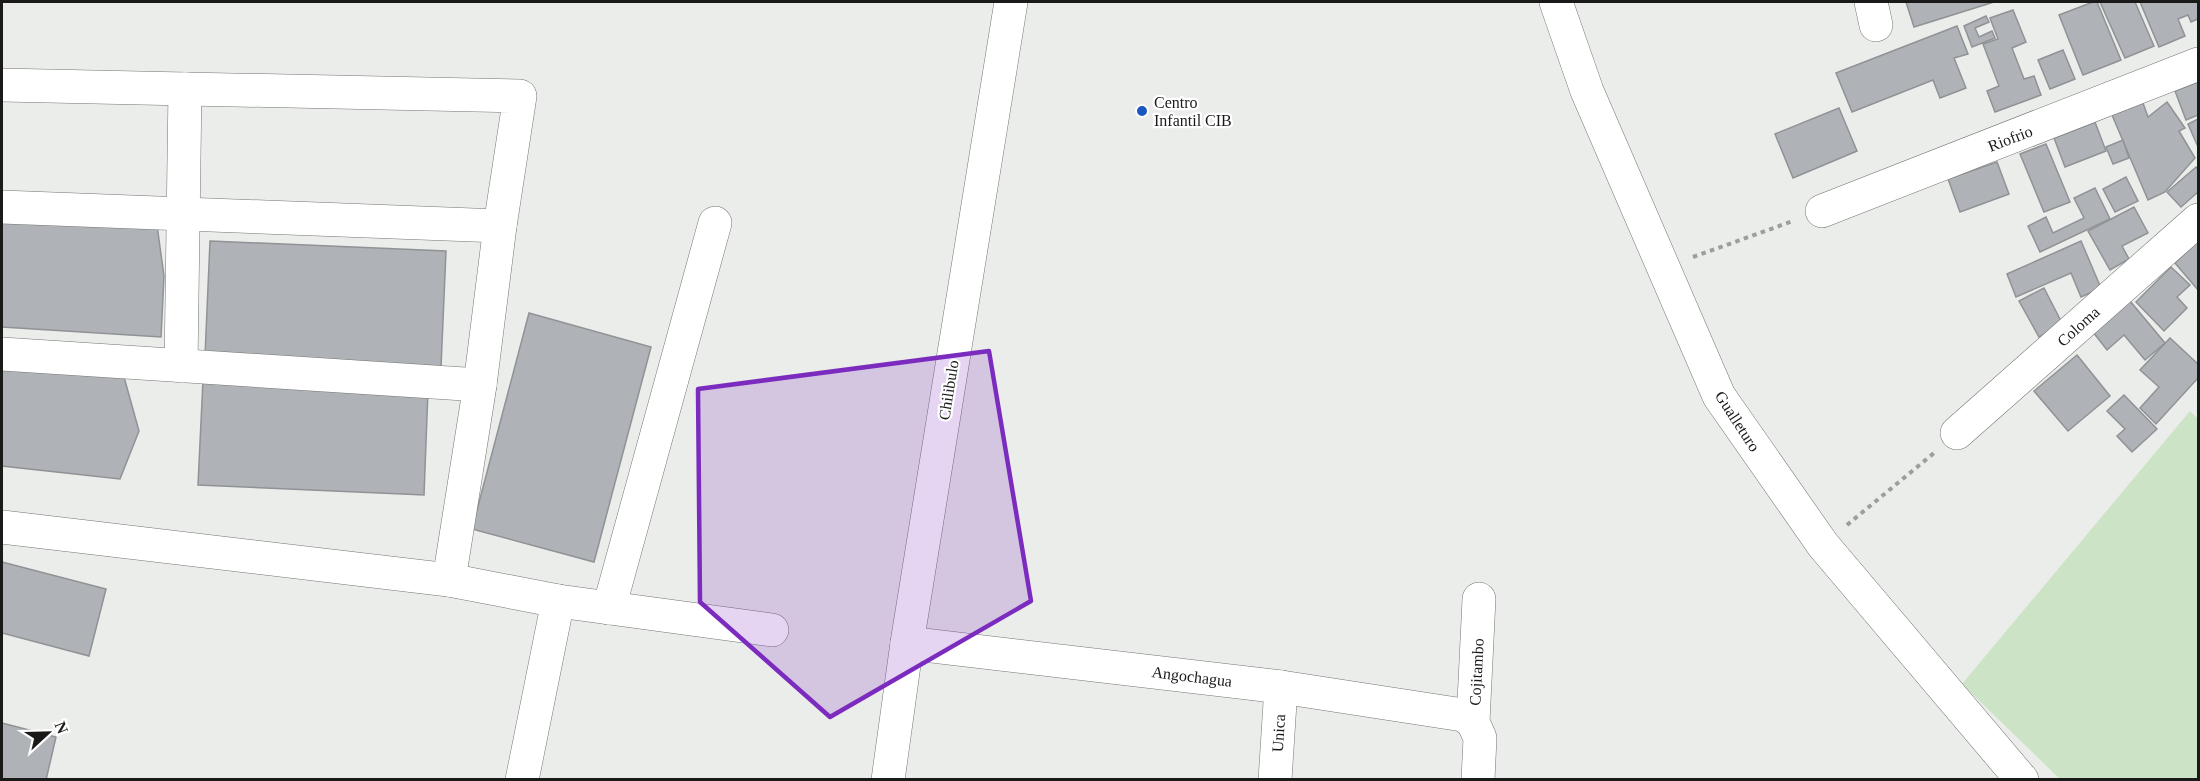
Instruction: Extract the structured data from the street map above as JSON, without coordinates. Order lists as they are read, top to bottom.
{
  "streets": {
    "street": [
      "Riofrio",
      "Coloma",
      "Chilibulo",
      "Gualleturo",
      "Cojitambo",
      "Angochagua",
      "Unica"
    ]
  },
  "crossings": [
    ["Chilibulo", "Angochagua"],
    ["Cojitambo", "Angochagua"],
    ["Angochagua", "Unica"]
  ],
  "places": ["Centro Infantil CIB"],
  "north": "right"
}
